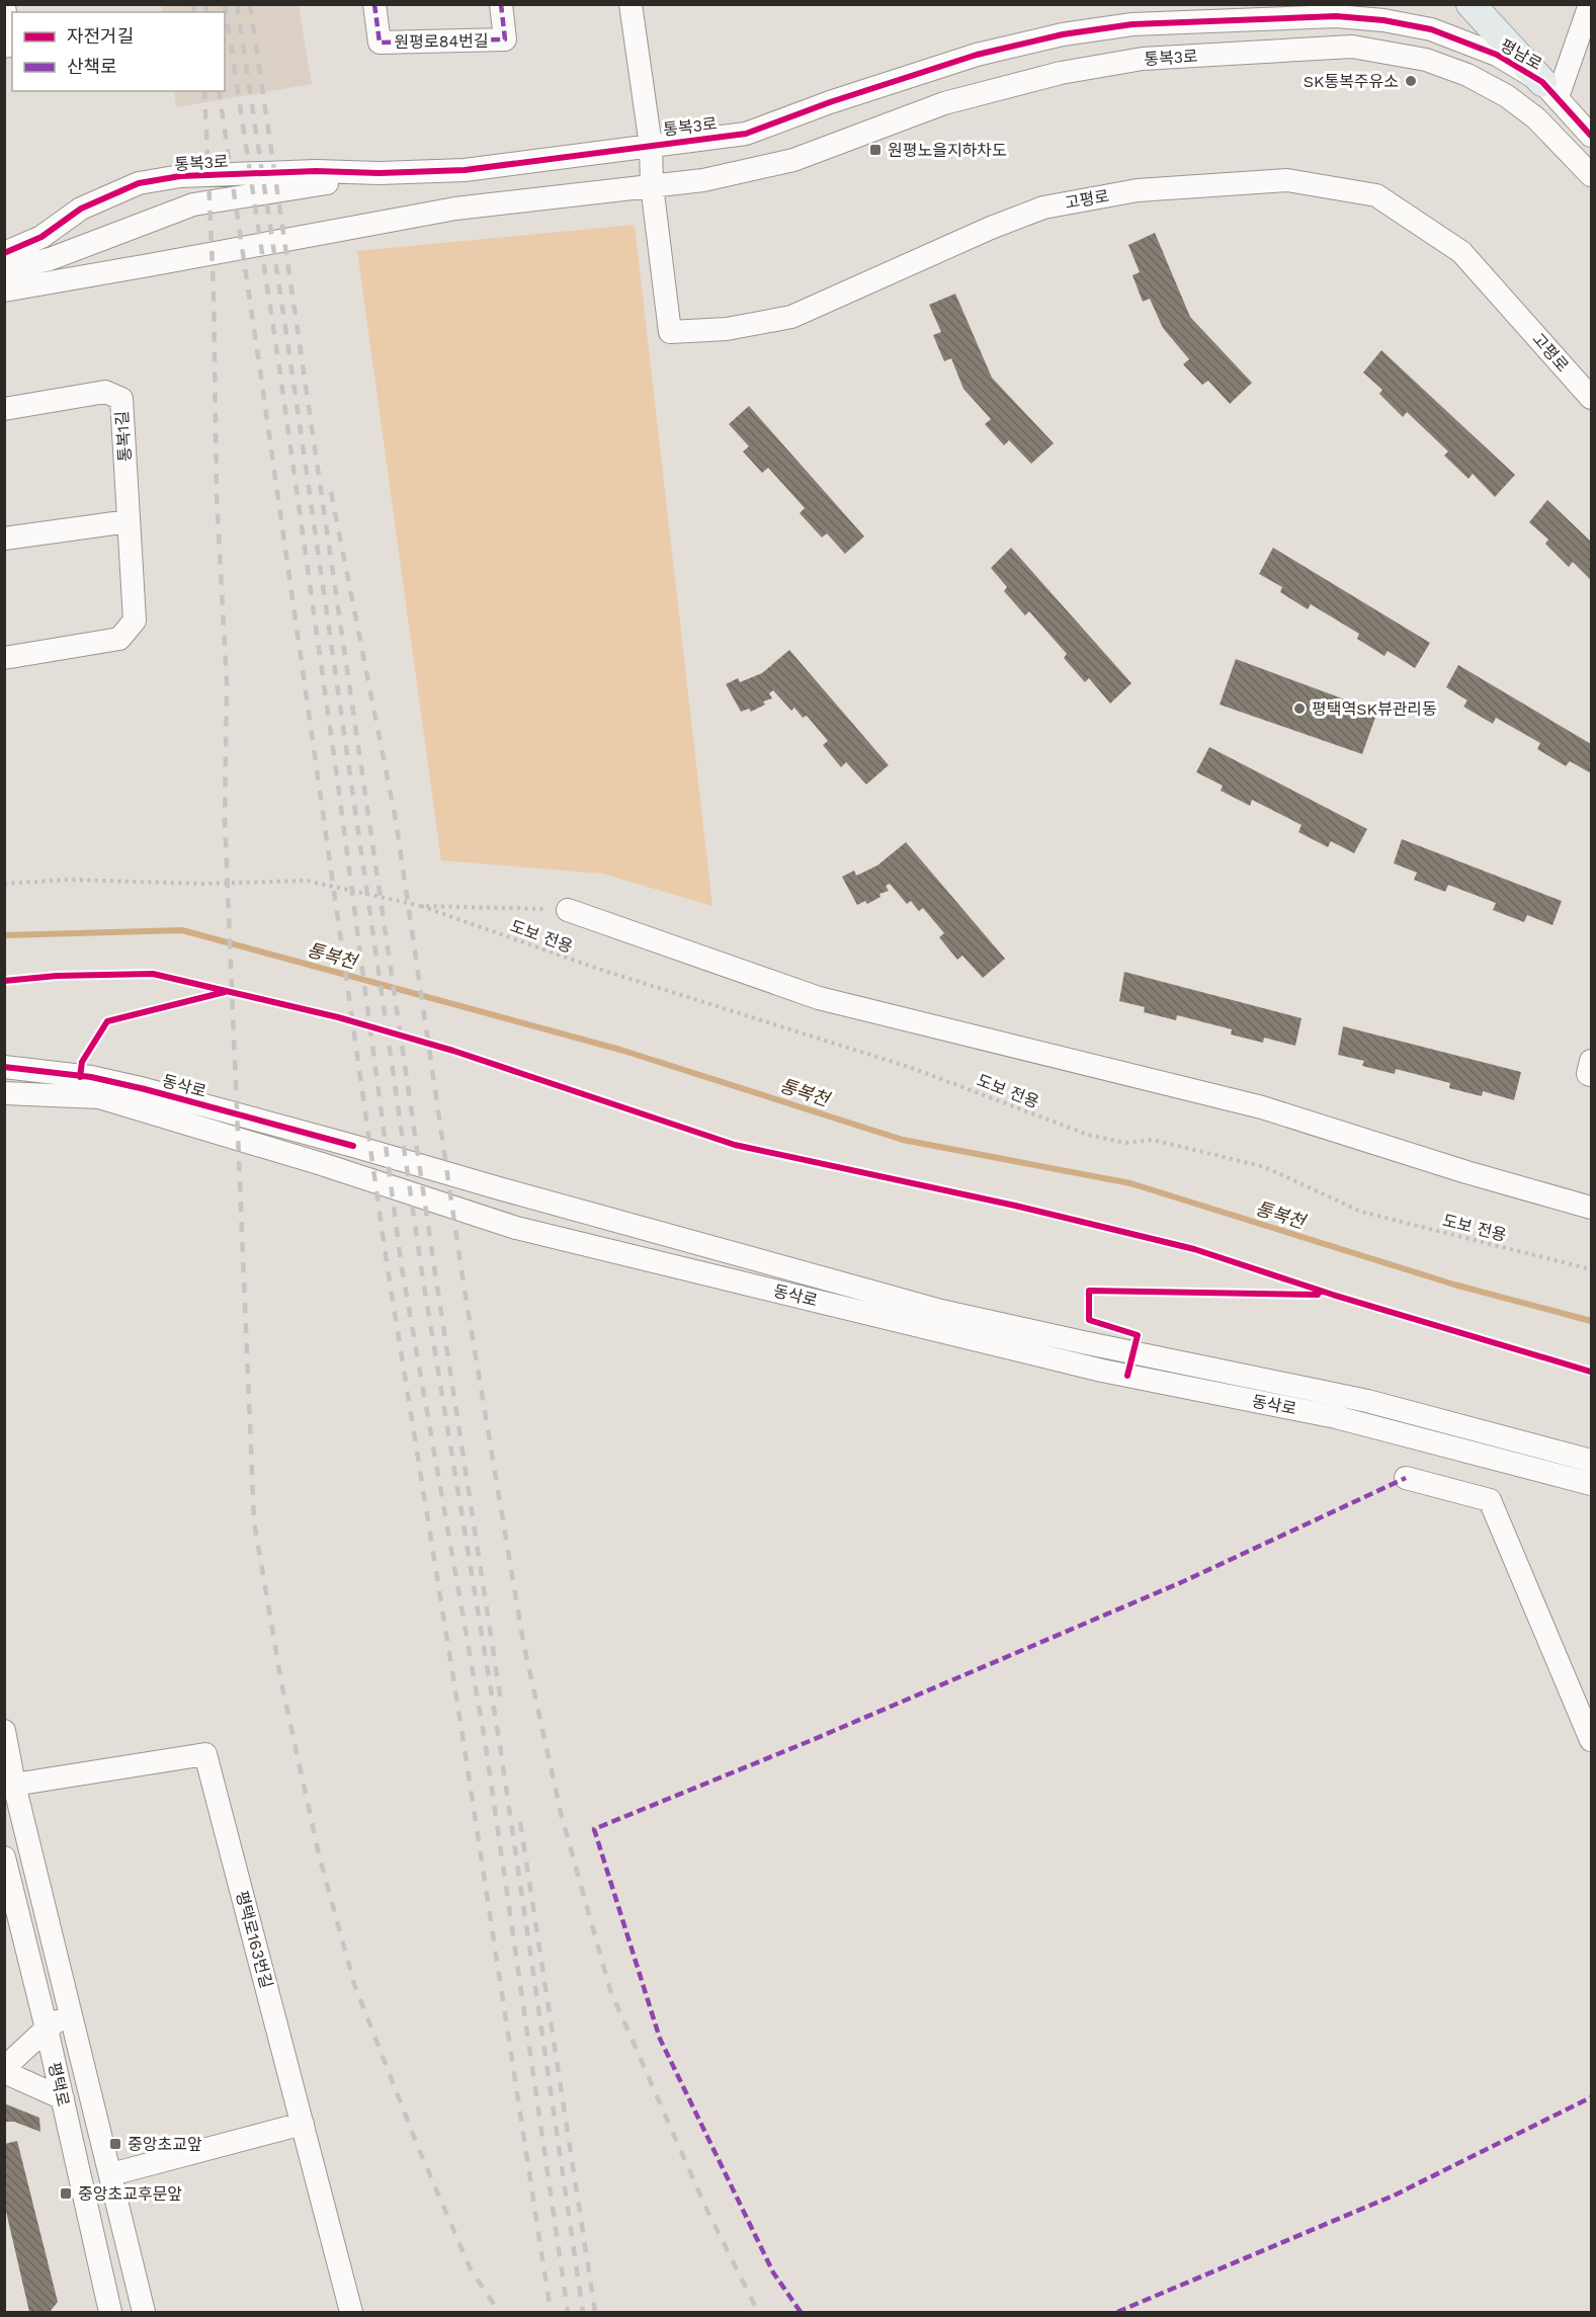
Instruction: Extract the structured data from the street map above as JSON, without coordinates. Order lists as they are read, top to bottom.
{
  "streets": {
    "street": [
      "원평로84번길",
      "평남로",
      "통복3로",
      "고평로",
      "통복1길",
      "동삭로",
      "평택로163번길",
      "평택로"
    ],
    "path": ["도보 전용"]
  },
  "crossings": [
    ["평남로", "통복3로"],
    ["통복3로", "고평로"],
    ["평택로163번길", "평택로"]
  ],
  "water": ["통복천"],
  "places": {
    "other": ["SK통복주유소", "평택역SK뷰관리동"],
    "transit": ["원평노을지하차도", "중앙초교앞", "중앙초교후문앞"]
  },
  "legend": ["자전거길", "산책로"]
}
